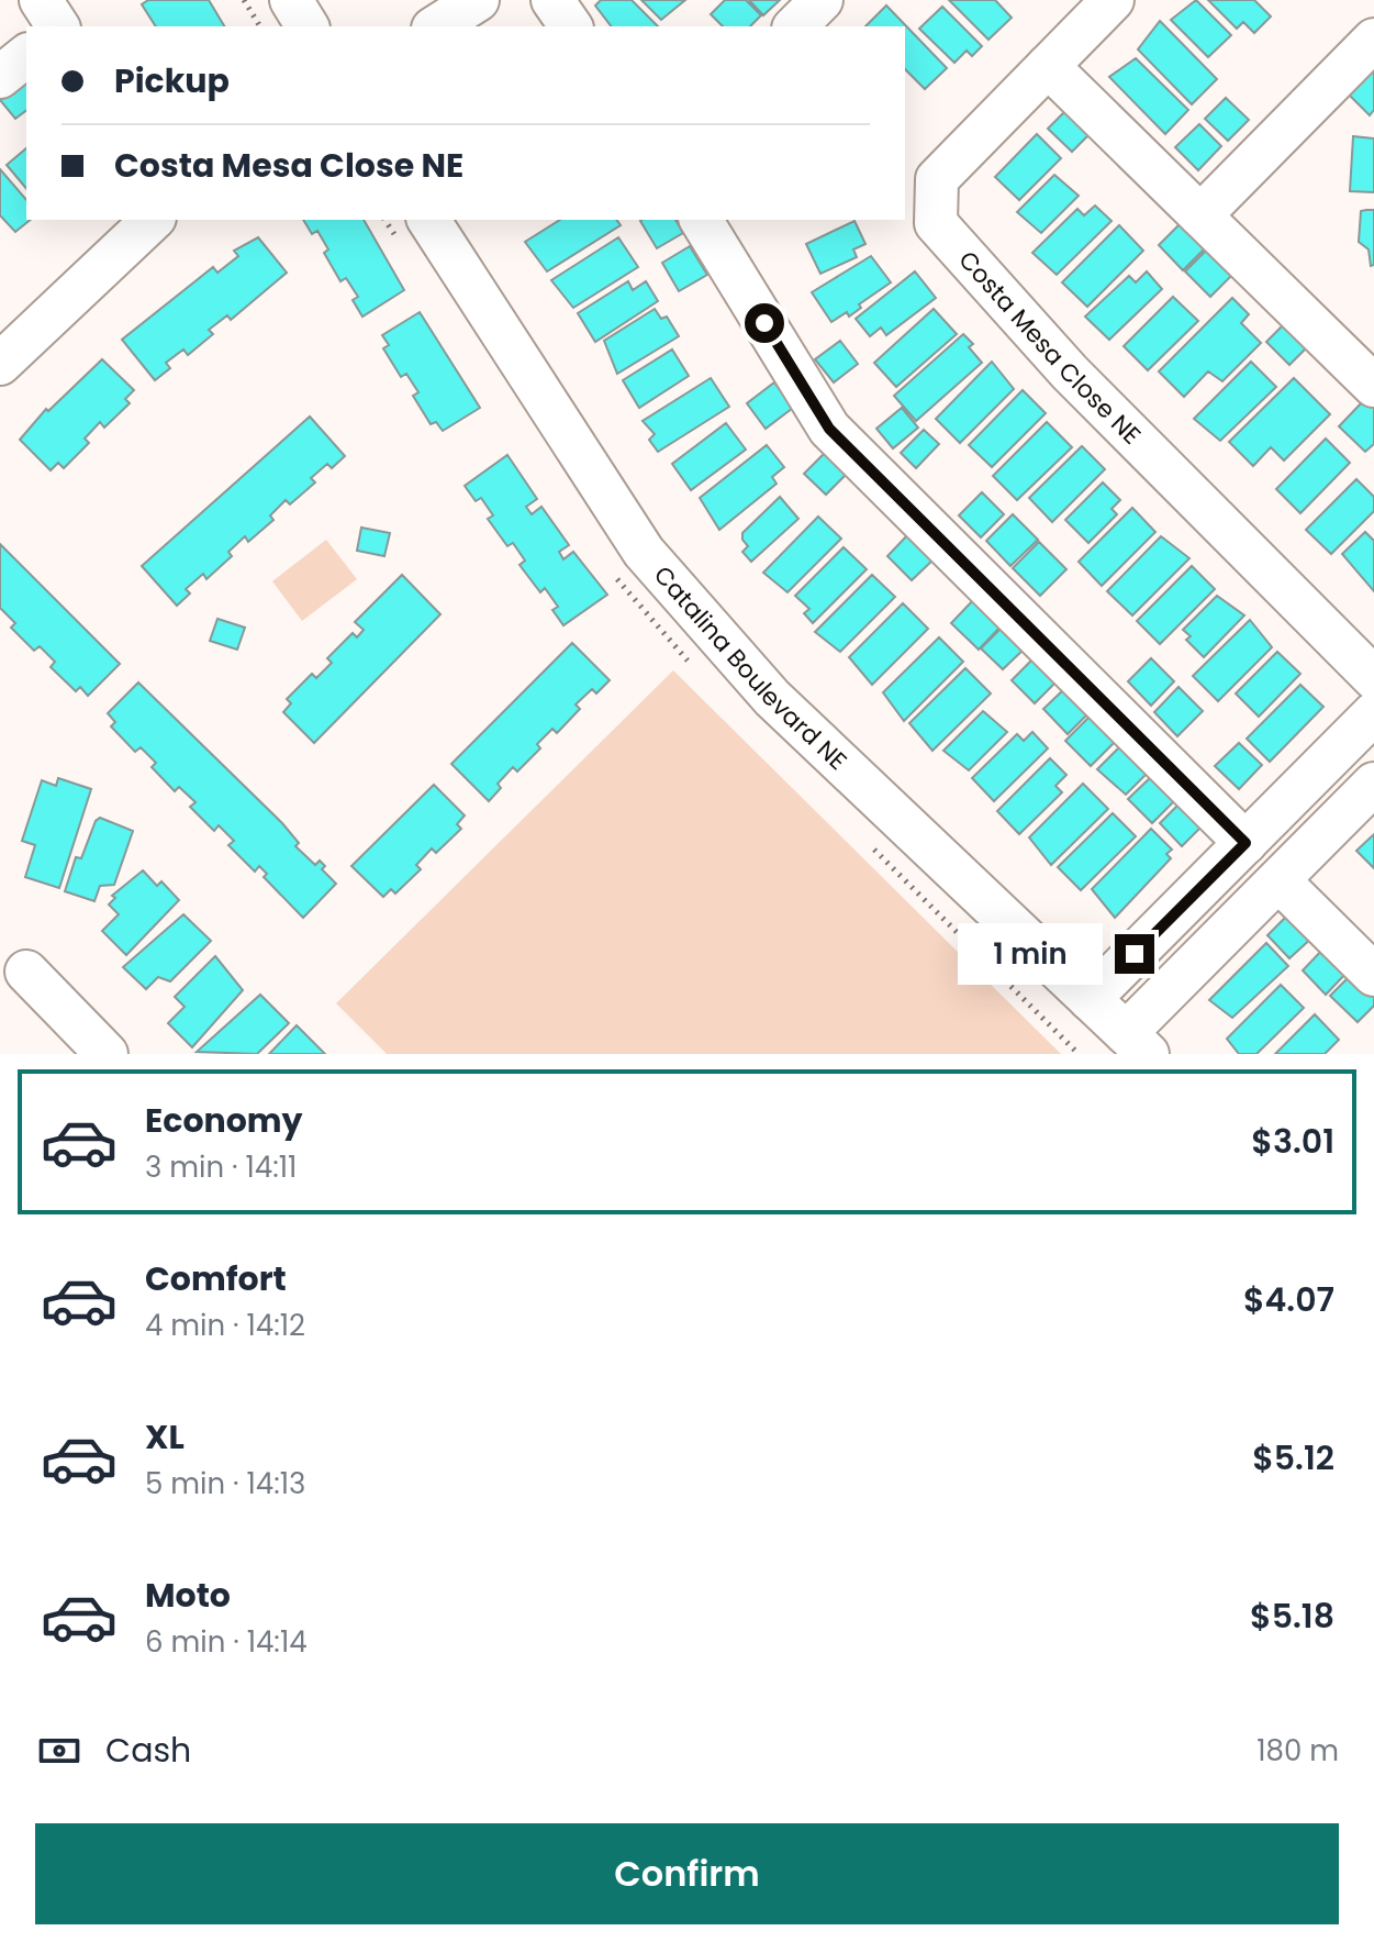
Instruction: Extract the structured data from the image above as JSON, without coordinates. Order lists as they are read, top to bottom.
{
  "streets": {
    "street": ["Costa Mesa Close NE", "Catalina Boulevard NE"]
  },
  "page": {
    "banner": ["Pickup", "Costa Mesa Close NE"],
    "bubble": "1 min",
    "list": [
      {
        "name": "Economy",
        "note": "3 min · 14:11",
        "value": "$3.01"
      },
      {
        "name": "Comfort",
        "note": "4 min · 14:12",
        "value": "$4.07"
      },
      {
        "name": "XL",
        "note": "5 min · 14:13",
        "value": "$5.12"
      },
      {
        "name": "Moto",
        "note": "6 min · 14:14",
        "value": "$5.18"
      }
    ],
    "pay": ["Cash", "180 m"],
    "buttons": "Confirm"
  }
}
